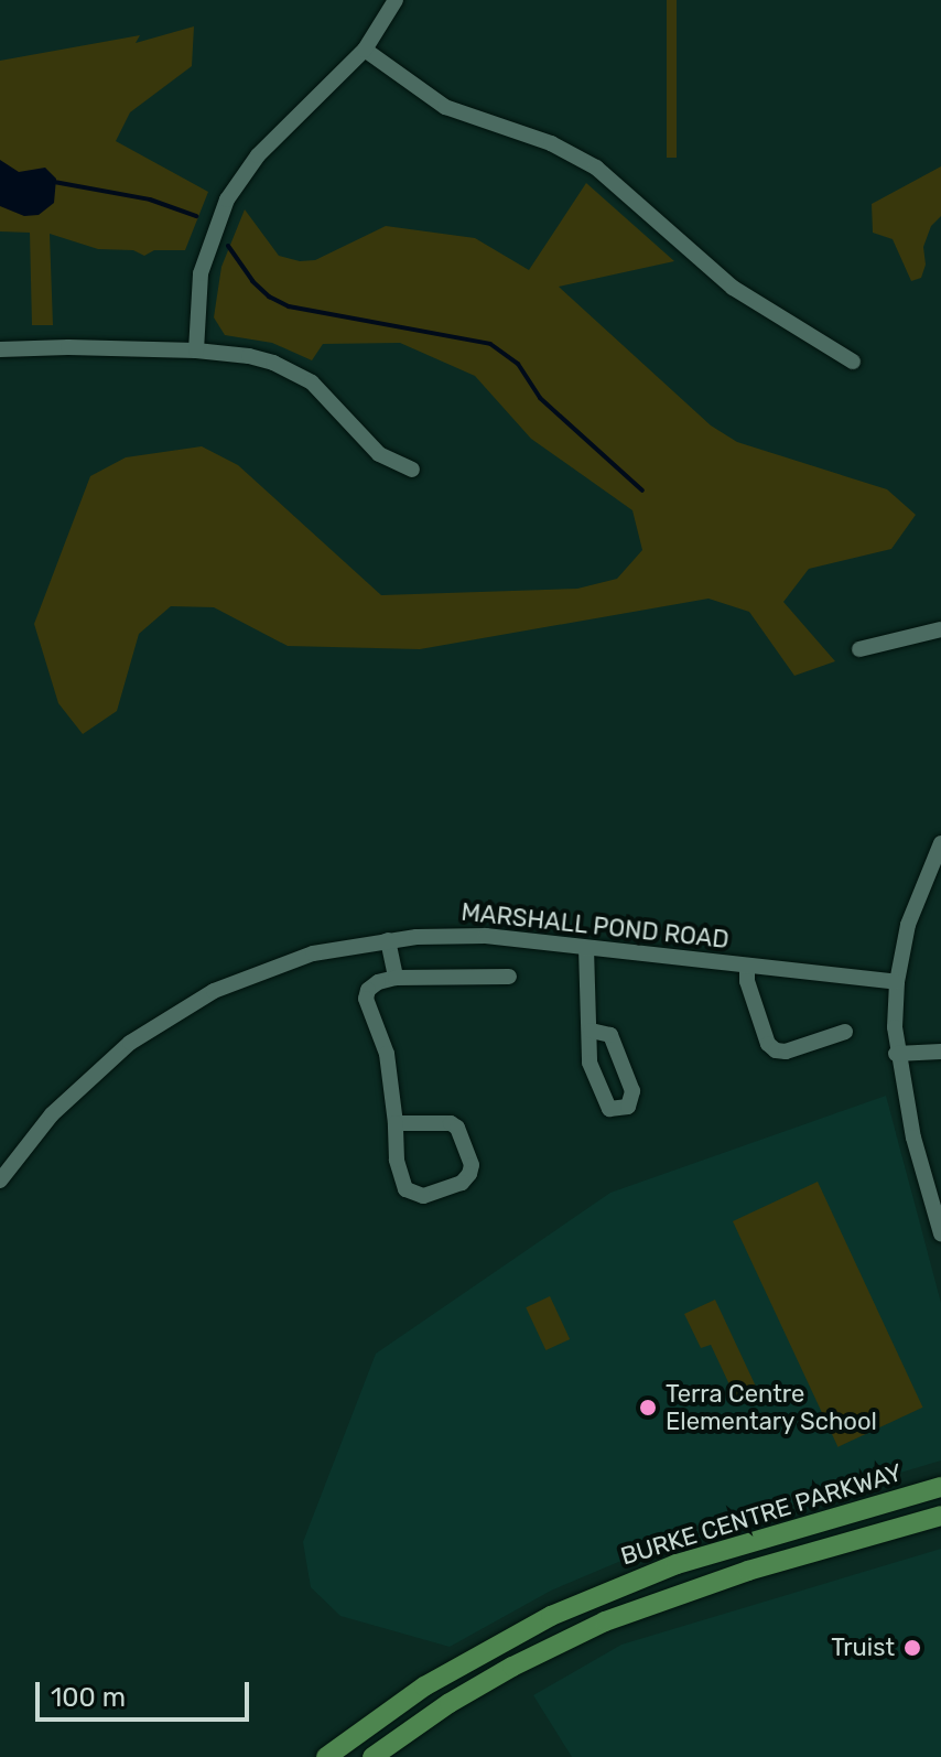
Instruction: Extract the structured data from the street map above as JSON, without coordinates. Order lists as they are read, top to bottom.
{
  "streets": {
    "main road": ["BURKE CENTRE PARKWAY"],
    "street": ["MARSHALL POND ROAD"]
  },
  "places": ["Terra Centre Elementary School", "Truist"],
  "scale_bar": "100 m"
}
